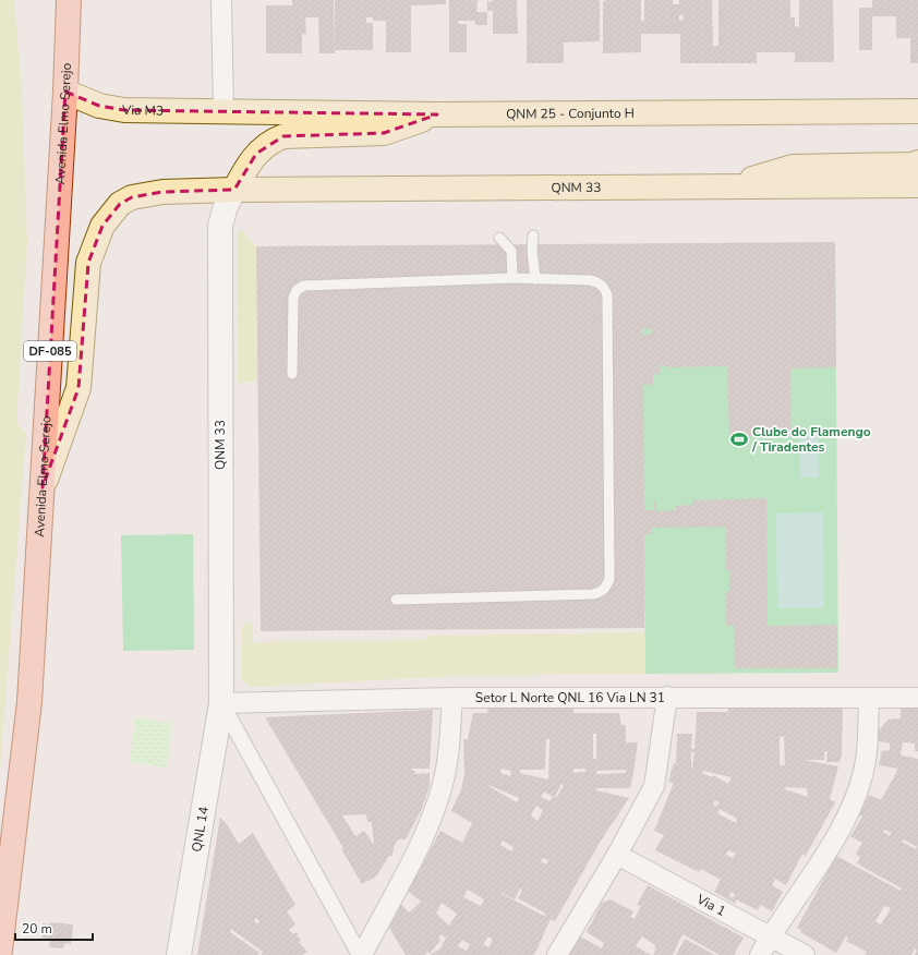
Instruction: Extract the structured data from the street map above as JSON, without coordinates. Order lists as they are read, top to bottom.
{
  "streets": {
    "main road": [
      "Via M3",
      "QNM 25 - Conjunto H",
      "Avenida Elmo Serejo",
      "QNM 33",
      "DF-085"
    ],
    "street": ["Setor L Norte QNL 16 Via LN 31", "QNL 14", "Via 1"]
  },
  "crossings": [
    ["Via M3", "QNM 25 - Conjunto H"],
    ["Via M3", "Avenida Elmo Serejo"],
    ["Avenida Elmo Serejo", "QNM 33"],
    ["QNM 33", "Setor L Norte QNL 16 Via LN 31"],
    ["QNM 33", "QNL 14"],
    ["Setor L Norte QNL 16 Via LN 31", "QNL 14"]
  ],
  "places": {
    "sports": ["Clube do Flamengo / Tiradentes"]
  },
  "scale_bar": "20 m"
}
